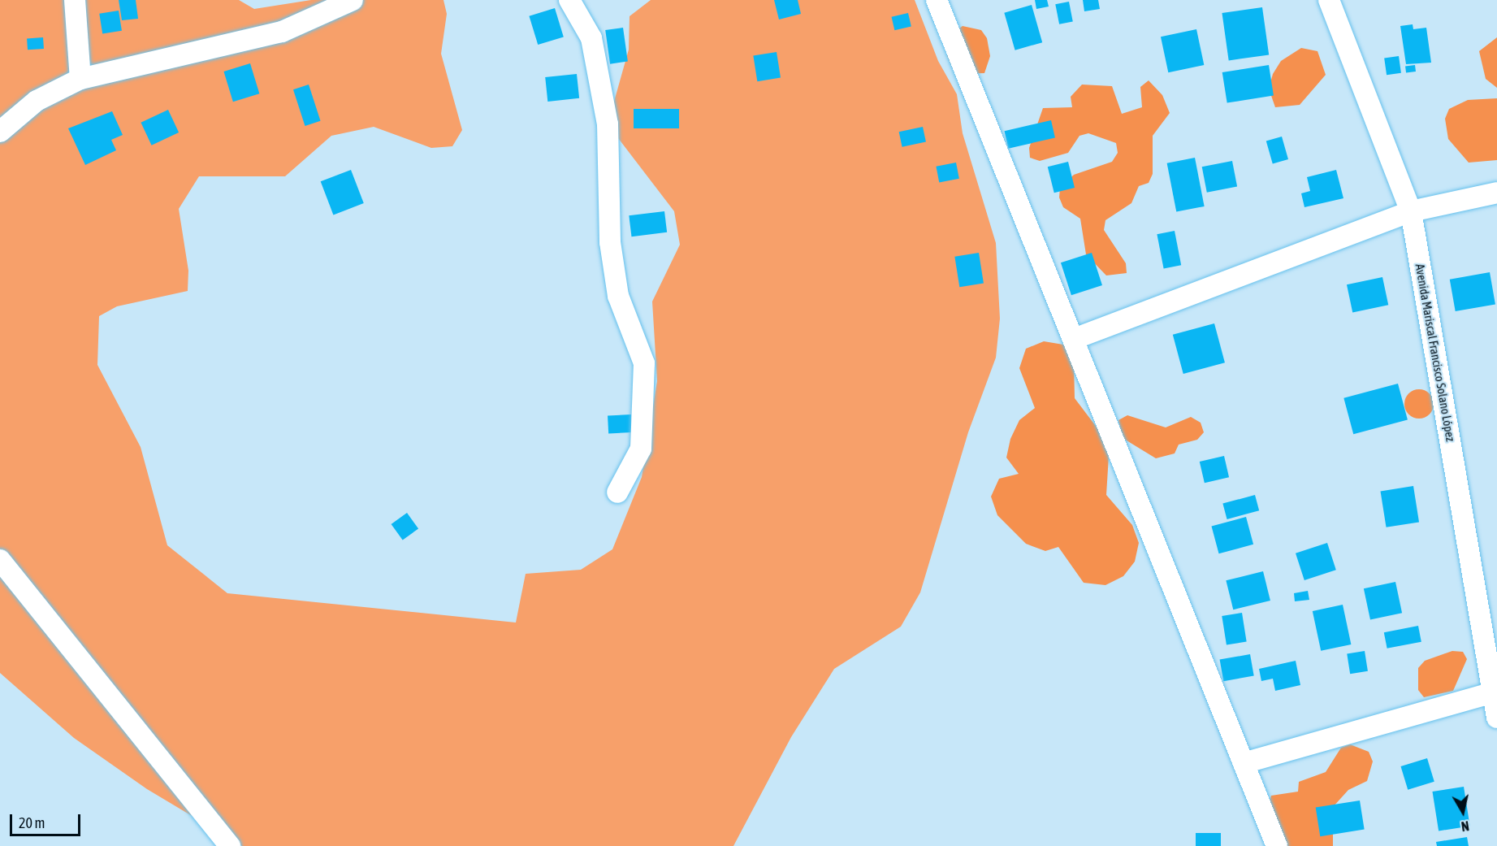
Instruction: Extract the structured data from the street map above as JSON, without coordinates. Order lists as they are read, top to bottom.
{
  "streets": {
    "street": ["Avenida Mariscal Francisco Solano López"]
  },
  "scale_bar": "20 m",
  "north": "bottom"
}
